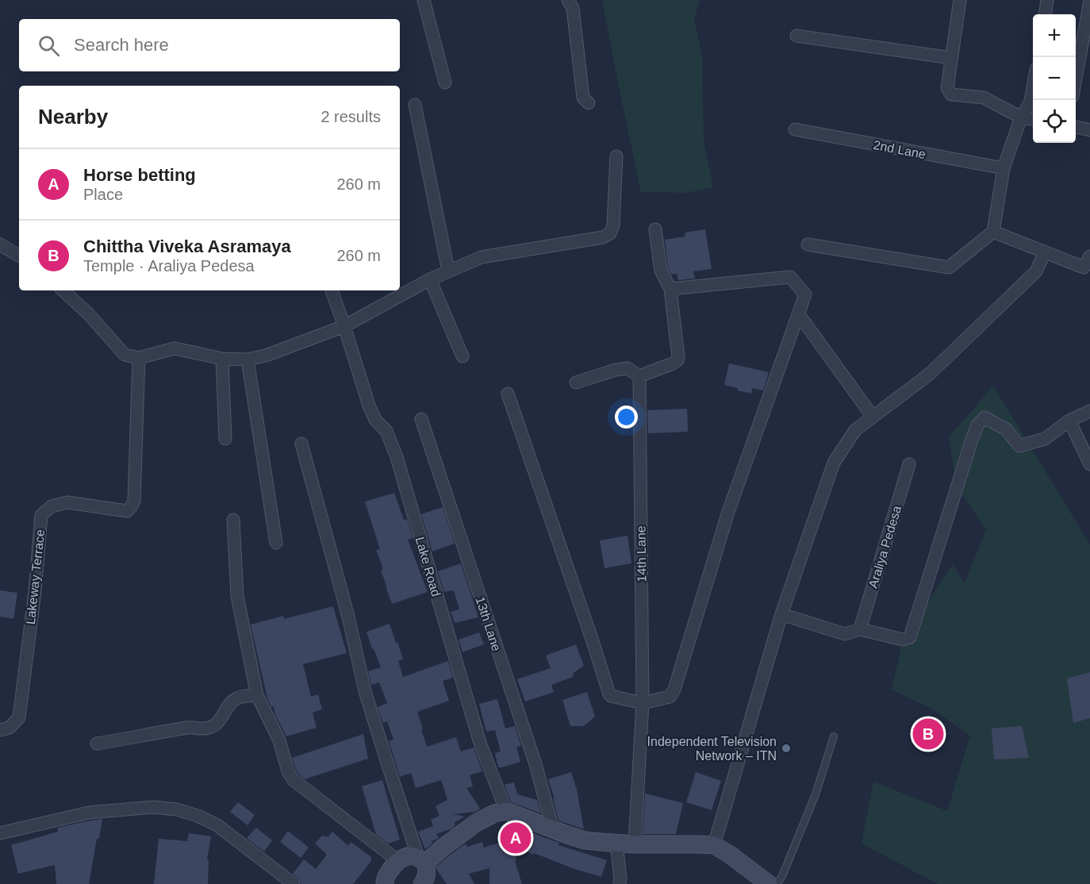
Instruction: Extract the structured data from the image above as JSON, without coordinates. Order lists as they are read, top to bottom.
{
  "streets": {
    "street": [
      "2nd Lane",
      "Araliya Pedesa",
      "14th Lane",
      "Lake Road",
      "Lakeway Terrace",
      "13th Lane"
    ]
  },
  "places": ["Independent Television Network – ITN"],
  "page": {
    "map_buttons": ["+", "−"],
    "search": "Search here",
    "heading": ["Nearby", "2 results"],
    "list": [
      {
        "mark": "A",
        "name": "Horse betting",
        "note": "Place",
        "value": "260 m"
      },
      {
        "mark": "B",
        "name": "Chittha Viveka Asramaya",
        "note": "Temple · Araliya Pedesa",
        "value": "260 m"
      }
    ],
    "pins": ["B", "A"]
  }
}
